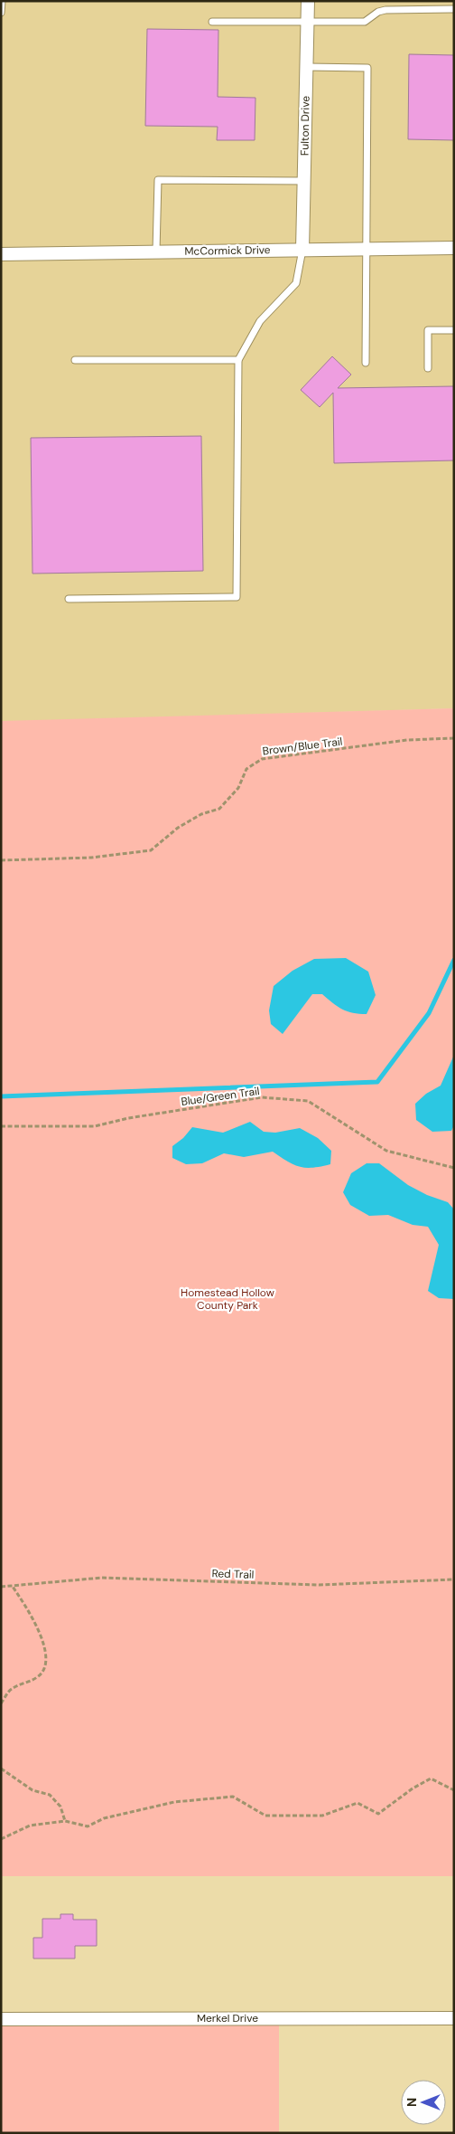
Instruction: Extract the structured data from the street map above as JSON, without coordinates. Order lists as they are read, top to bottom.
{
  "streets": {
    "street": ["Fulton Drive", "McCormick Drive", "Merkel Drive"],
    "path": ["Brown/Blue Trail", "Blue/Green Trail", "Red Trail"]
  },
  "crossings": [
    ["Fulton Drive", "McCormick Drive"]
  ],
  "parks": ["Homestead Hollow County Park"],
  "north": "left"
}
